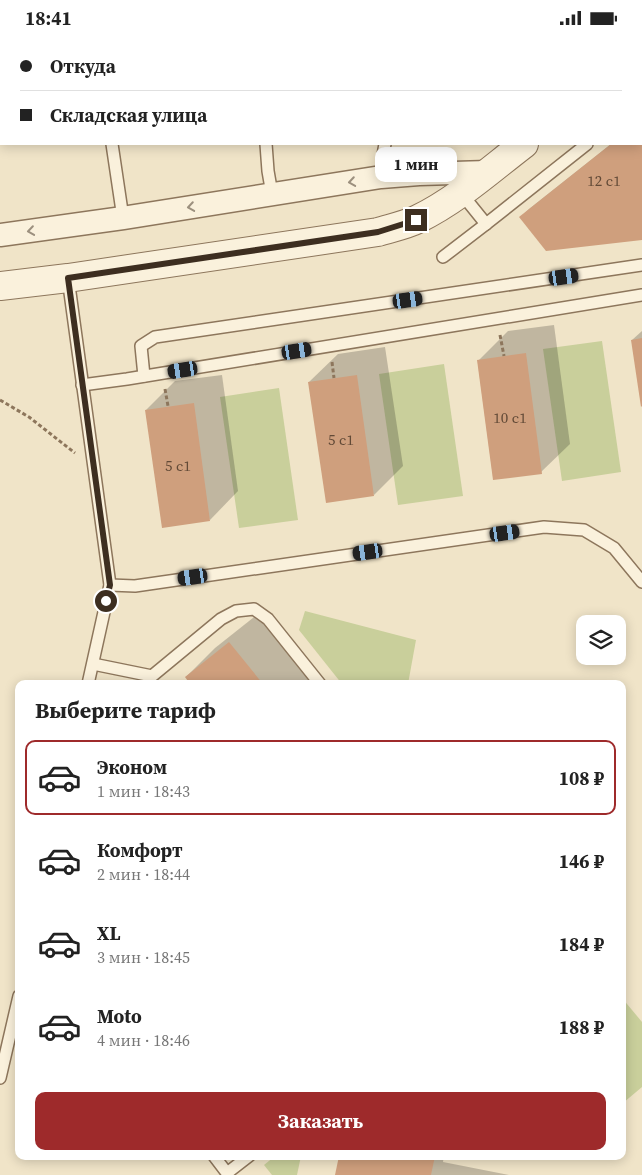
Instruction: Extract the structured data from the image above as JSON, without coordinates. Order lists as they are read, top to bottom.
{
  "house_numbers": [
    "12 с1",
    "10 с1",
    "5 с1",
    "5 с1"
  ],
  "page": {
    "status": "18:41",
    "banner": ["Откуда", "Складская улица"],
    "bubble": "1 мин",
    "heading": "Выберите тариф",
    "list": [
      {
        "name": "Эконом",
        "note": "1 мин · 18:43",
        "value": "108 ₽"
      },
      {
        "name": "Комфорт",
        "note": "2 мин · 18:44",
        "value": "146 ₽"
      },
      {
        "name": "XL",
        "note": "3 мин · 18:45",
        "value": "184 ₽"
      },
      {
        "name": "Moto",
        "note": "4 мин · 18:46",
        "value": "188 ₽"
      }
    ],
    "buttons": "Заказать"
  }
}
